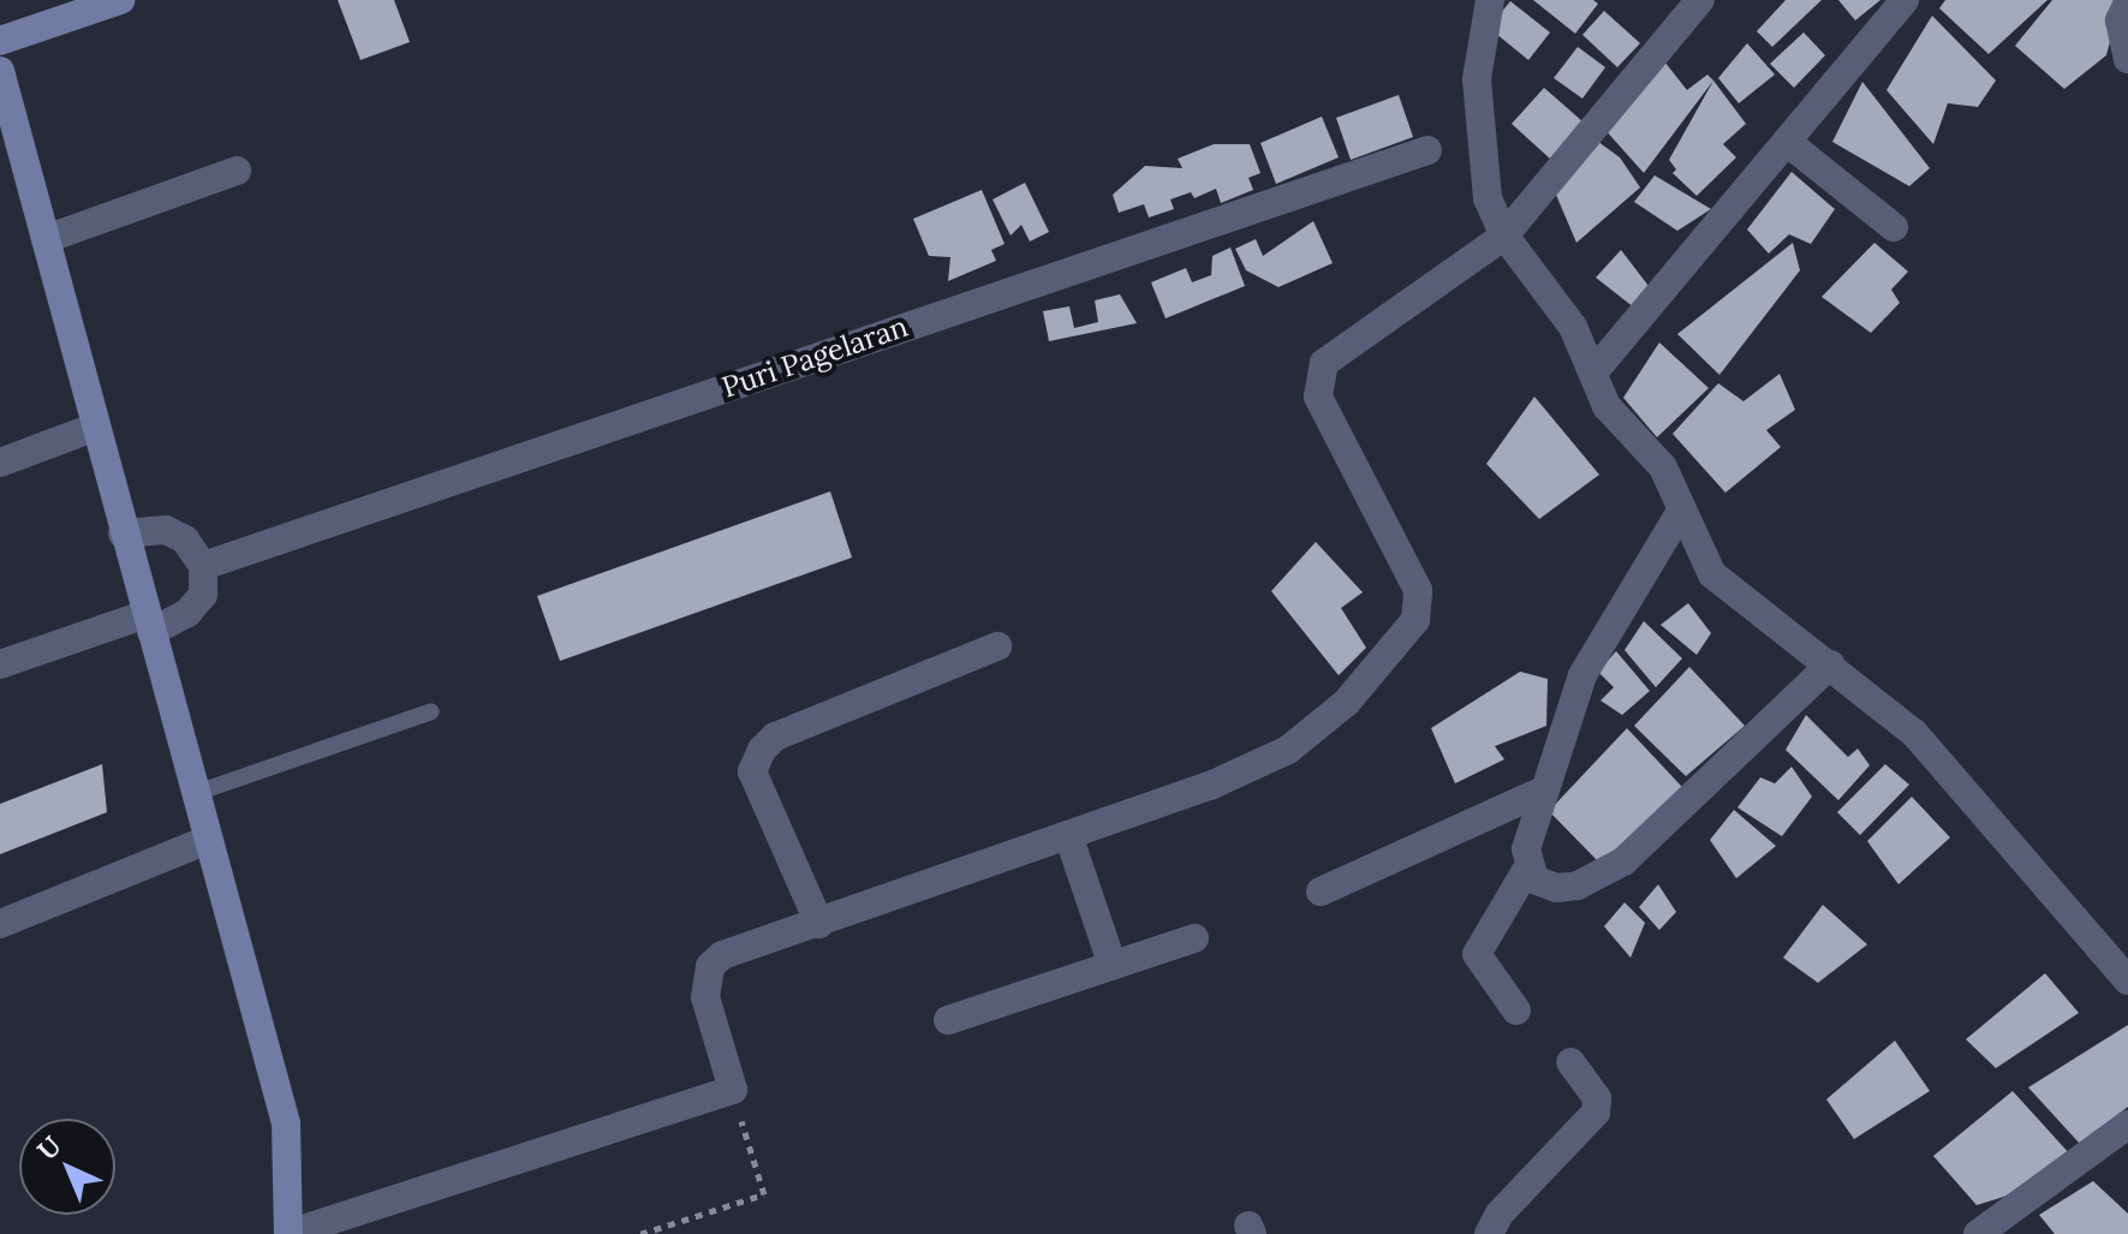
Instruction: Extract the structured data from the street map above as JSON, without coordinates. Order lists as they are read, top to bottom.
{
  "streets": {
    "street": ["Puri Pagelaran"]
  },
  "north": "top left"
}
